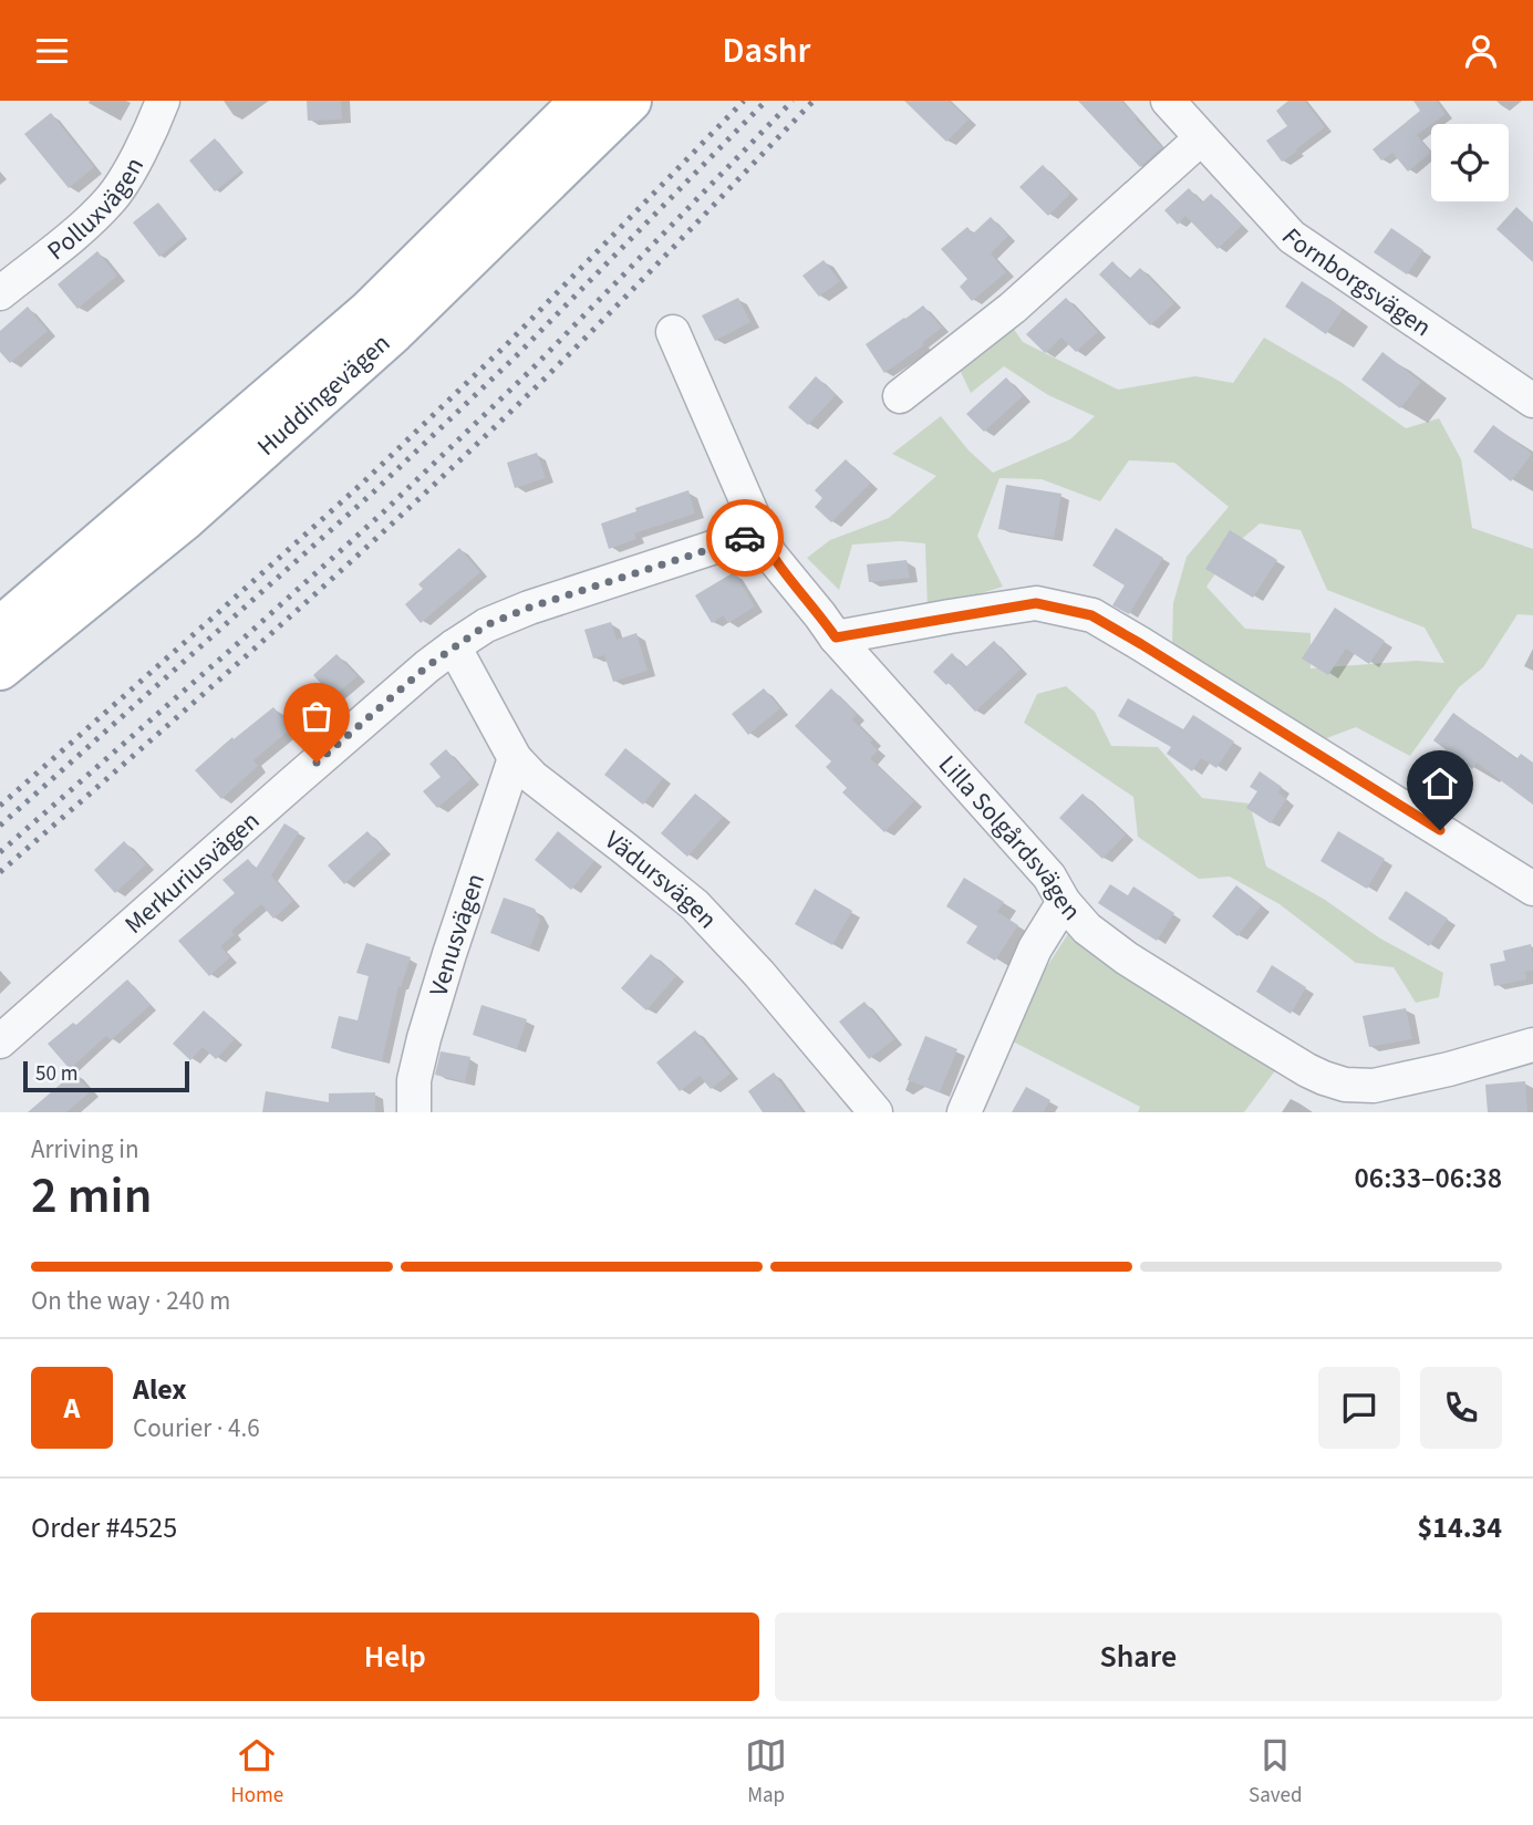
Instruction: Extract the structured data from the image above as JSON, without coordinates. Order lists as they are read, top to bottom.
{
  "streets": {
    "main road": ["Huddingevägen"],
    "street": [
      "Polluxvägen",
      "Fornborgsvägen",
      "Lilla Solgårdsvägen",
      "Merkuriusvägen",
      "Vädursvägen",
      "Venusvägen"
    ]
  },
  "crossings": [
    ["Lilla Solgårdsvägen", "Merkuriusvägen"],
    ["Merkuriusvägen", "Vädursvägen"],
    ["Vädursvägen", "Venusvägen"]
  ],
  "scale_bar": "50 m",
  "page": {
    "header": "Dashr",
    "scale": "50 m",
    "heading": ["2 min", "Arriving in", "06:33–06:38"],
    "panel": [
      "Alex",
      "Courier · 4.6",
      "Order #4525",
      "$14.34"
    ],
    "bar": "On the way · 240 m",
    "round": "A",
    "buttons": ["Help", "Share"],
    "tabs": ["Home", "Map", "Saved"]
  }
}
